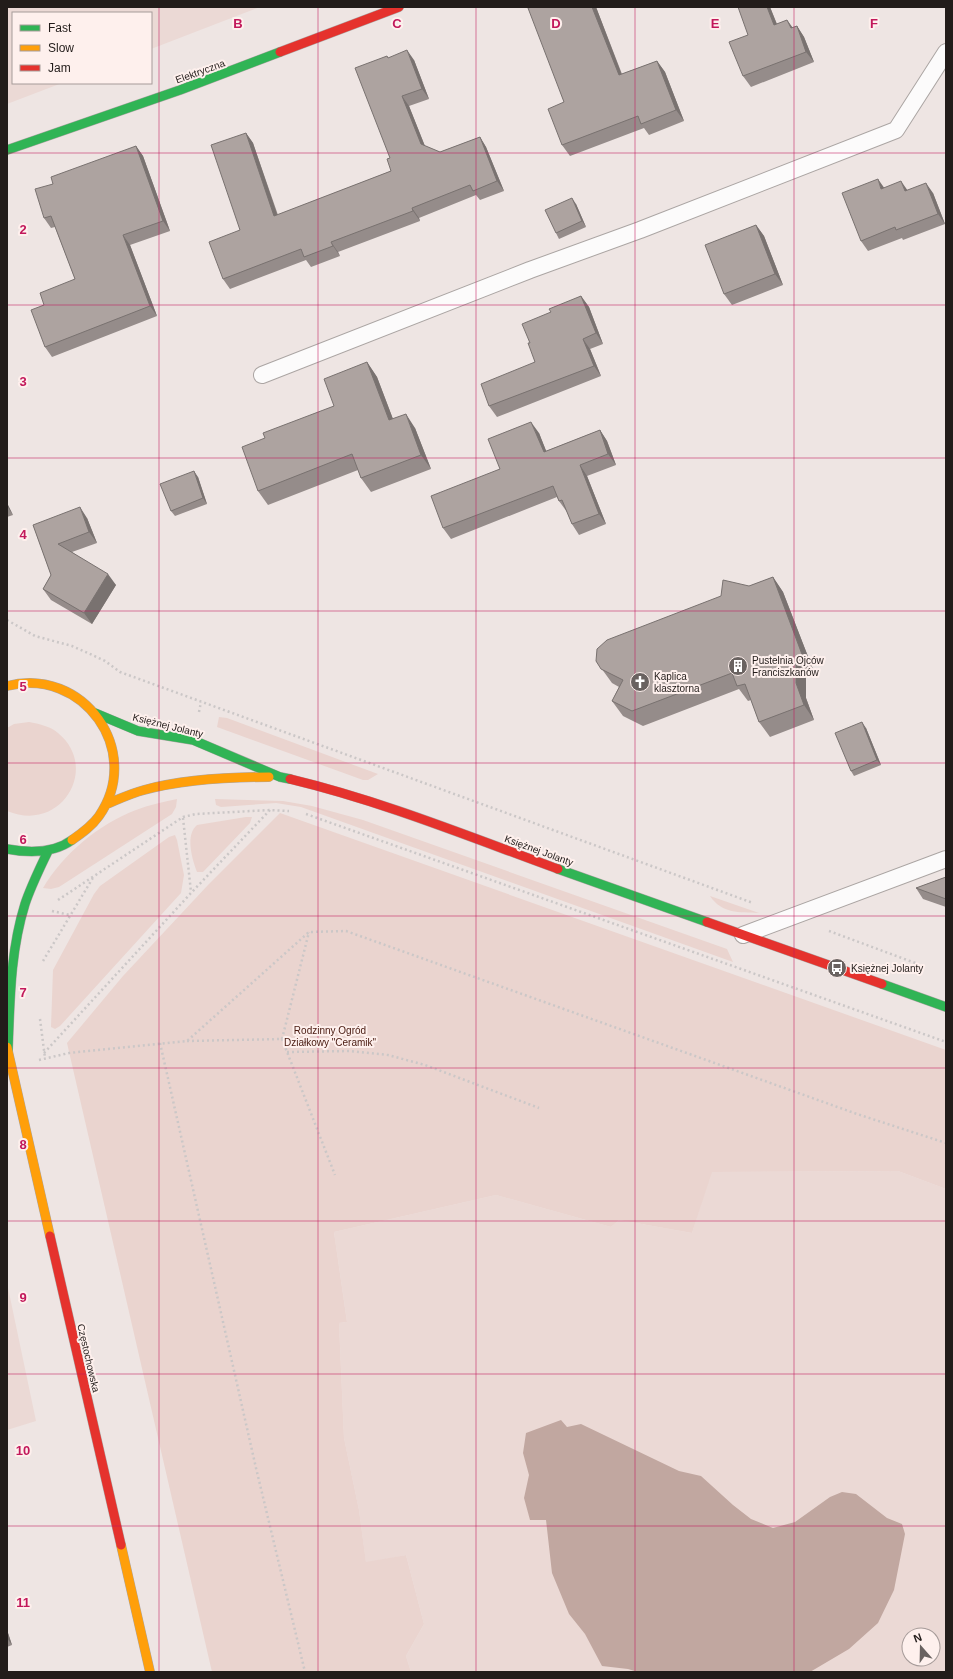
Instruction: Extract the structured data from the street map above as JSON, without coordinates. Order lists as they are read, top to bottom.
{
  "streets": {
    "street": ["Elektryczna", "Księżnej Jolanty", "Częstochowska"]
  },
  "parks": ["Rodzinny Ogród Działkowy \"Ceramik\""],
  "places": {
    "building": ["Pustelnia Ojców Franciszkanów"],
    "church": ["Kaplica klasztorna"],
    "bus stop": ["Księżnej Jolanty"]
  },
  "legend": ["Fast", "Slow", "Jam"],
  "north": "top",
  "grid": {
    "columns": [
      "B",
      "C",
      "D",
      "E",
      "F"
    ],
    "rows": [
      "2",
      "3",
      "4",
      "5",
      "6",
      "7",
      "8",
      "9",
      "10",
      "11"
    ]
  }
}
